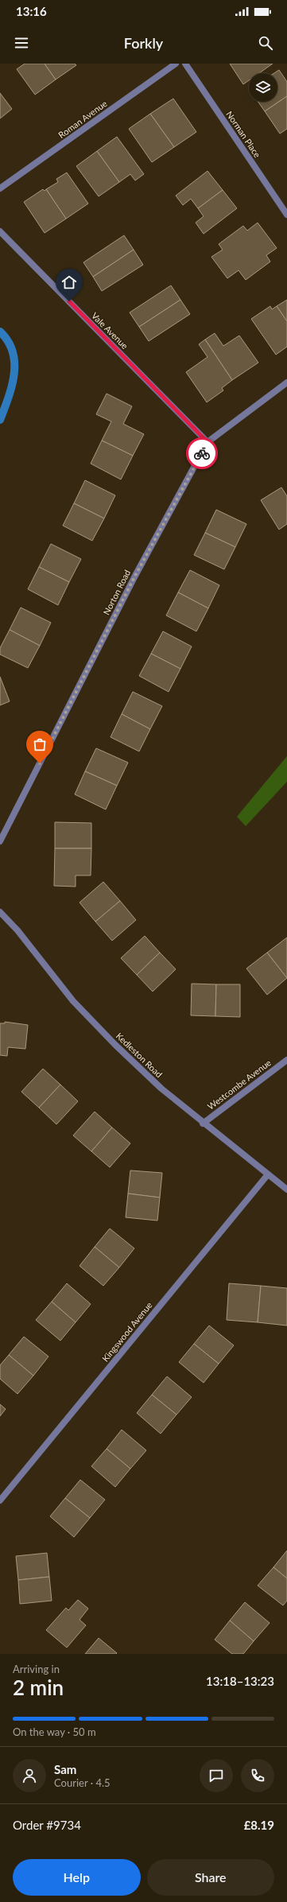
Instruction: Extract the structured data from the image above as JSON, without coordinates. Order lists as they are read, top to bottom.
{
  "streets": {
    "street": [
      "Roman Avenue",
      "Norman Place",
      "Vale Avenue",
      "Norton Road",
      "Kedleston Road",
      "Westcombe Avenue",
      "Kingswood Avenue"
    ]
  },
  "crossings": [
    ["Vale Avenue", "Norton Road"],
    ["Kedleston Road", "Westcombe Avenue"],
    ["Kedleston Road", "Kingswood Avenue"]
  ],
  "page": {
    "status": "13:16",
    "header": "Forkly",
    "heading": ["2 min", "Arriving in", "13:18–13:23"],
    "panel": [
      "Sam",
      "Courier · 4.5",
      "Order #9734",
      "£8.19"
    ],
    "bar": "On the way · 50 m",
    "buttons": ["Help", "Share"]
  }
}
